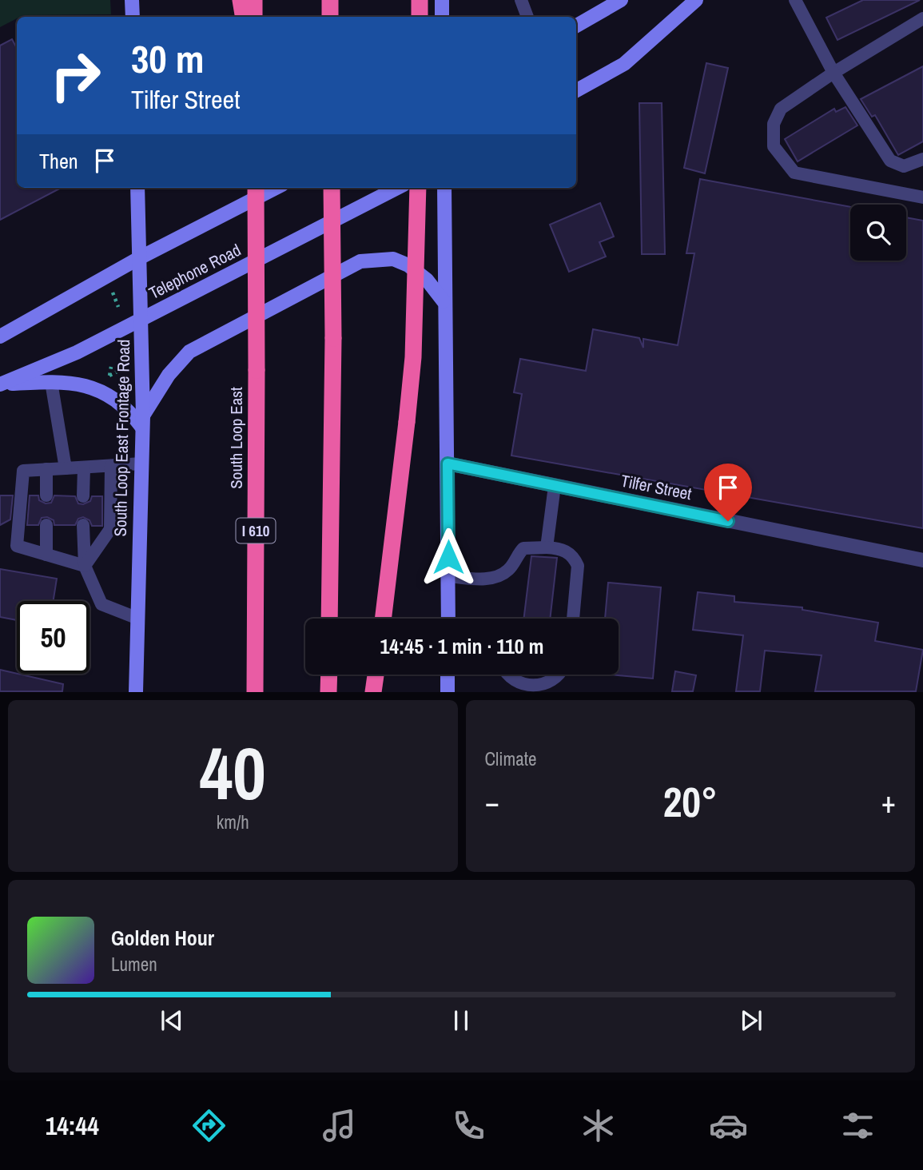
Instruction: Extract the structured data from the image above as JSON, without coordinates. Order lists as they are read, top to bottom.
{
  "streets": {
    "highway": ["South Loop East", "I 610"],
    "main road": ["Telephone Road", "South Loop East Frontage Road"],
    "street": ["Tilfer Street"]
  },
  "crossings": [
    ["Telephone Road", "South Loop East Frontage Road"]
  ],
  "page": {
    "turn": ["30 m", "Tilfer Street"],
    "then": "Then",
    "limit": "50",
    "trip": "14:45 · 1 min · 110 m",
    "tile": [
      ["40", "km/h"],
      "Climate"
    ],
    "heat": ["−", "20°", "+"],
    "song": ["Golden Hour", "Lumen"],
    "tabs": "14:44"
  }
}
